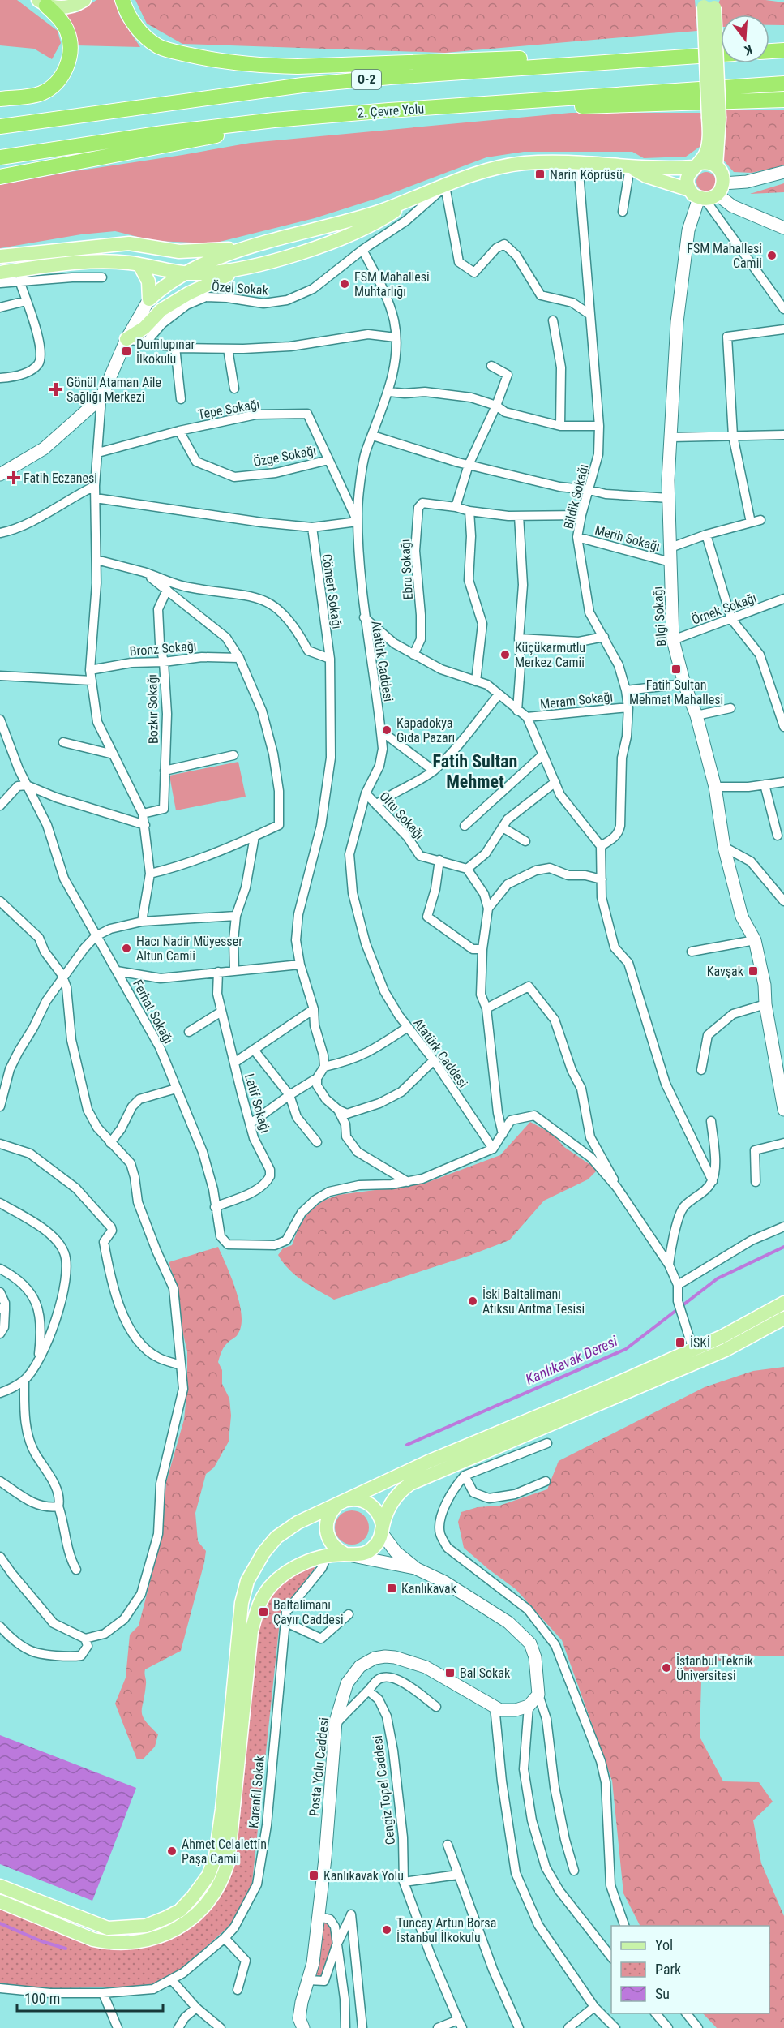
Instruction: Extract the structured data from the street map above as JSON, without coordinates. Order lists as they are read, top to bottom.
{
  "streets": {
    "highway": ["O-2", "2. Çevre Yolu"],
    "street": [
      "Özel Sokak",
      "Tepe Sokağı",
      "Özge Sokağı",
      "Bildik Sokağı",
      "Merih Sokağı",
      "Ebru Sokağı",
      "Cömert Sokağı",
      "Örnek Sokağı",
      "Bilgi Sokağı",
      "Bronz Sokağı",
      "Atatürk Caddesi",
      "Meram Sokağı",
      "Bozkır Sokağı",
      "Oltu Sokağı",
      "Ferhat Sokağı",
      "Latif Sokağı",
      "Posta Yolu Caddesi",
      "Cengiz Topel Caddesi",
      "Karanfil Sokak"
    ]
  },
  "crossings": [
    ["Özel Sokak", "Atatürk Caddesi"],
    ["Tepe Sokağı", "Özge Sokağı"],
    ["Tepe Sokağı", "Atatürk Caddesi"],
    ["Bildik Sokağı", "Merih Sokağı"],
    ["Bildik Sokağı", "Ebru Sokağı"],
    ["Bildik Sokağı", "Meram Sokağı"],
    ["Merih Sokağı", "Bilgi Sokağı"],
    ["Örnek Sokağı", "Bilgi Sokağı"],
    ["Bronz Sokağı", "Bozkır Sokağı"],
    ["Atatürk Caddesi", "Oltu Sokağı"],
    ["Ferhat Sokağı", "Latif Sokağı"]
  ],
  "districts": ["Fatih Sultan Mehmet"],
  "water": ["Kanlıkavak Deresi"],
  "places": {
    "transit": [
      "Narin Köprüsü",
      "Dumlupınar İlkokulu",
      "Fatih Sultan Mehmet Mahallesi",
      "Kavşak",
      "İSKİ",
      "Kanlıkavak",
      "Baltalimanı Çayır Caddesi",
      "Bal Sokak",
      "Kanlıkavak Yolu"
    ],
    "other": [
      "FSM Mahallesi Camii",
      "FSM Mahallesi Muhtarlığı",
      "Küçükarmutlu Merkez Camii",
      "Kapadokya Gıda Pazarı",
      "Hacı Nadir Müyesser Altun Camii",
      "İski Baltalimanı Atıksu Arıtma Tesisi",
      "İstanbul Teknik Üniversitesi",
      "Ahmet Celalettin Paşa Camii",
      "Tuncay Artun Borsa İstanbul İlkokulu"
    ],
    "health": ["Gönül Ataman Aile Sağlığı Merkezi", "Fatih Eczanesi"]
  },
  "legend": ["Yol", "Park", "Su"],
  "scale_bar": "100 m",
  "north": "bottom"
}
